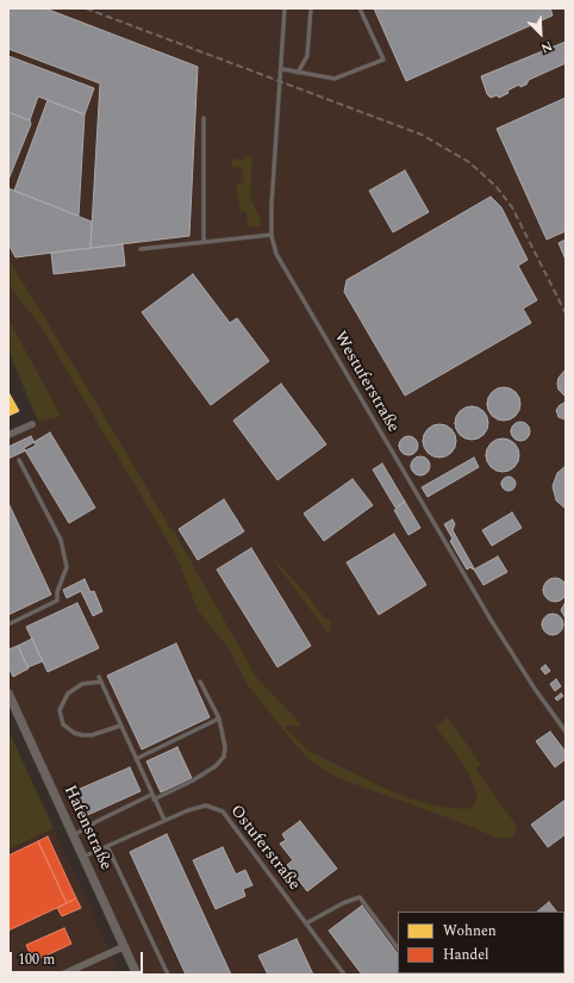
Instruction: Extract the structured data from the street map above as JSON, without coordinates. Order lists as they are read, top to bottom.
{
  "streets": {
    "street": ["Hafenstraße"],
    "lane": ["Westuferstraße", "Ostuferstraße"]
  },
  "crossings": [
    ["Hafenstraße", "Ostuferstraße"]
  ],
  "legend": ["Wohnen", "Handel"],
  "scale_bar": "100 m",
  "north": "bottom right"
}
